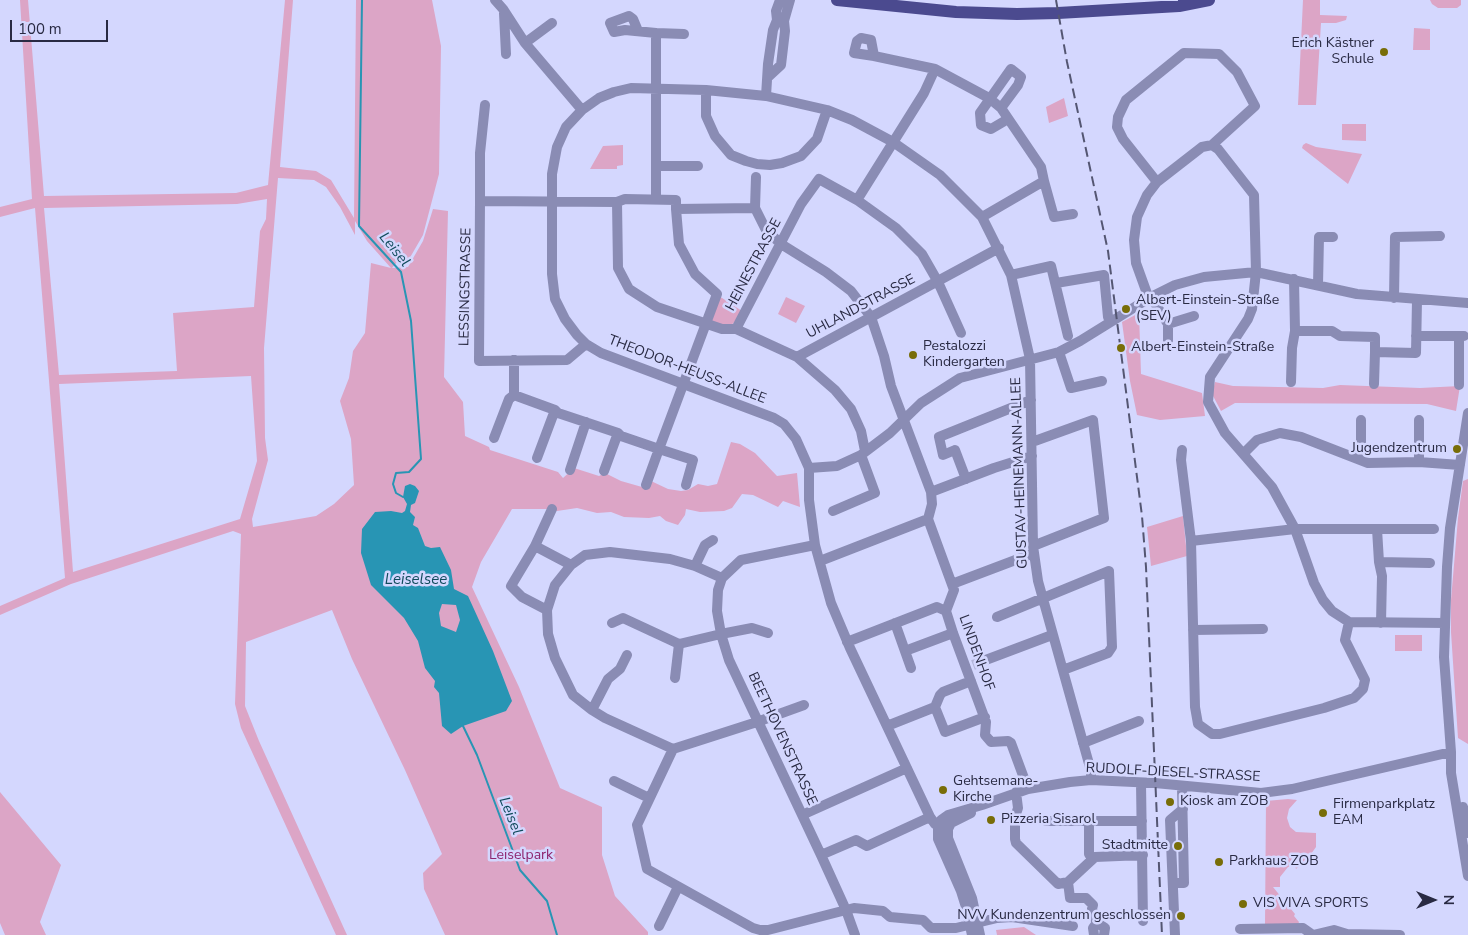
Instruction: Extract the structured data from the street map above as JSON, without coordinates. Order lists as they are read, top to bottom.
{
  "streets": {
    "street": [
      "HEINESTRASSE",
      "LESSINGSTRASSE",
      "UHLANDSTRASSE",
      "THEODOR-HEUSS-ALLEE",
      "GUSTAV-HEINEMANN-ALLEE",
      "LINDENHOF",
      "BEETHOVENSTRASSE",
      "RUDOLF-DIESEL-STRASSE"
    ]
  },
  "crossings": [
    ["HEINESTRASSE", "UHLANDSTRASSE"],
    ["LESSINGSTRASSE", "THEODOR-HEUSS-ALLEE"],
    ["UHLANDSTRASSE", "GUSTAV-HEINEMANN-ALLEE"],
    ["THEODOR-HEUSS-ALLEE", "GUSTAV-HEINEMANN-ALLEE"],
    ["THEODOR-HEUSS-ALLEE", "RUDOLF-DIESEL-STRASSE"],
    ["GUSTAV-HEINEMANN-ALLEE", "RUDOLF-DIESEL-STRASSE"],
    ["LINDENHOF", "RUDOLF-DIESEL-STRASSE"]
  ],
  "water": ["Leisel", "Leiselsee"],
  "parks": ["Leiselpark"],
  "places": [
    "Erich Kästner Schule",
    "Albert-Einstein-Straße (SEV)",
    "Albert-Einstein-Straße",
    "Pestalozzi Kindergarten",
    "Jugendzentrum",
    "Gehtsemane- Kirche",
    "Kiosk am ZOB",
    "Firmenparkplatz EAM",
    "Pizzeria Sisarol",
    "Stadtmitte",
    "Parkhaus ZOB",
    "VIS VIVA SPORTS",
    "NVV Kundenzentrum geschlossen"
  ],
  "scale_bar": "100 m",
  "north": "right"
}
